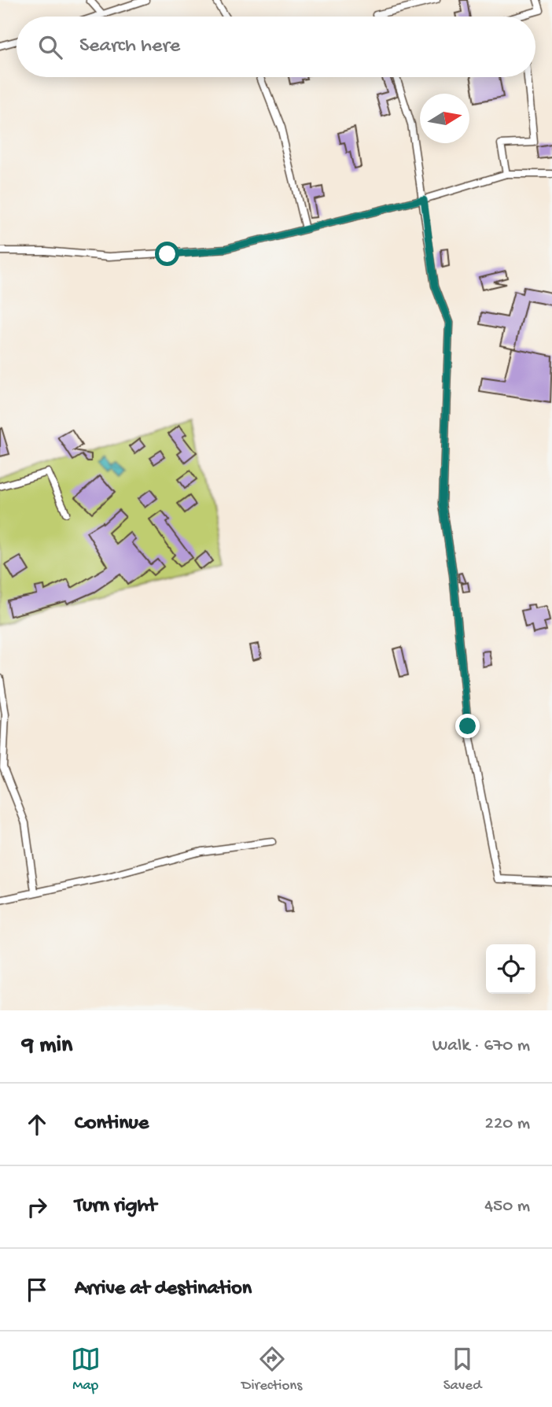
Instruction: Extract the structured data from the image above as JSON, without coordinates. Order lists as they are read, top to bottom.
{
  "north": "right",
  "page": {
    "search": "Search here",
    "heading": ["9 min", "Walk · 670 m"],
    "list": [
      ["Continue", "220 m"],
      ["Turn right", "450 m"],
      "Arrive at destination"
    ],
    "nav": ["Map", "Directions", "Saved"]
  }
}
